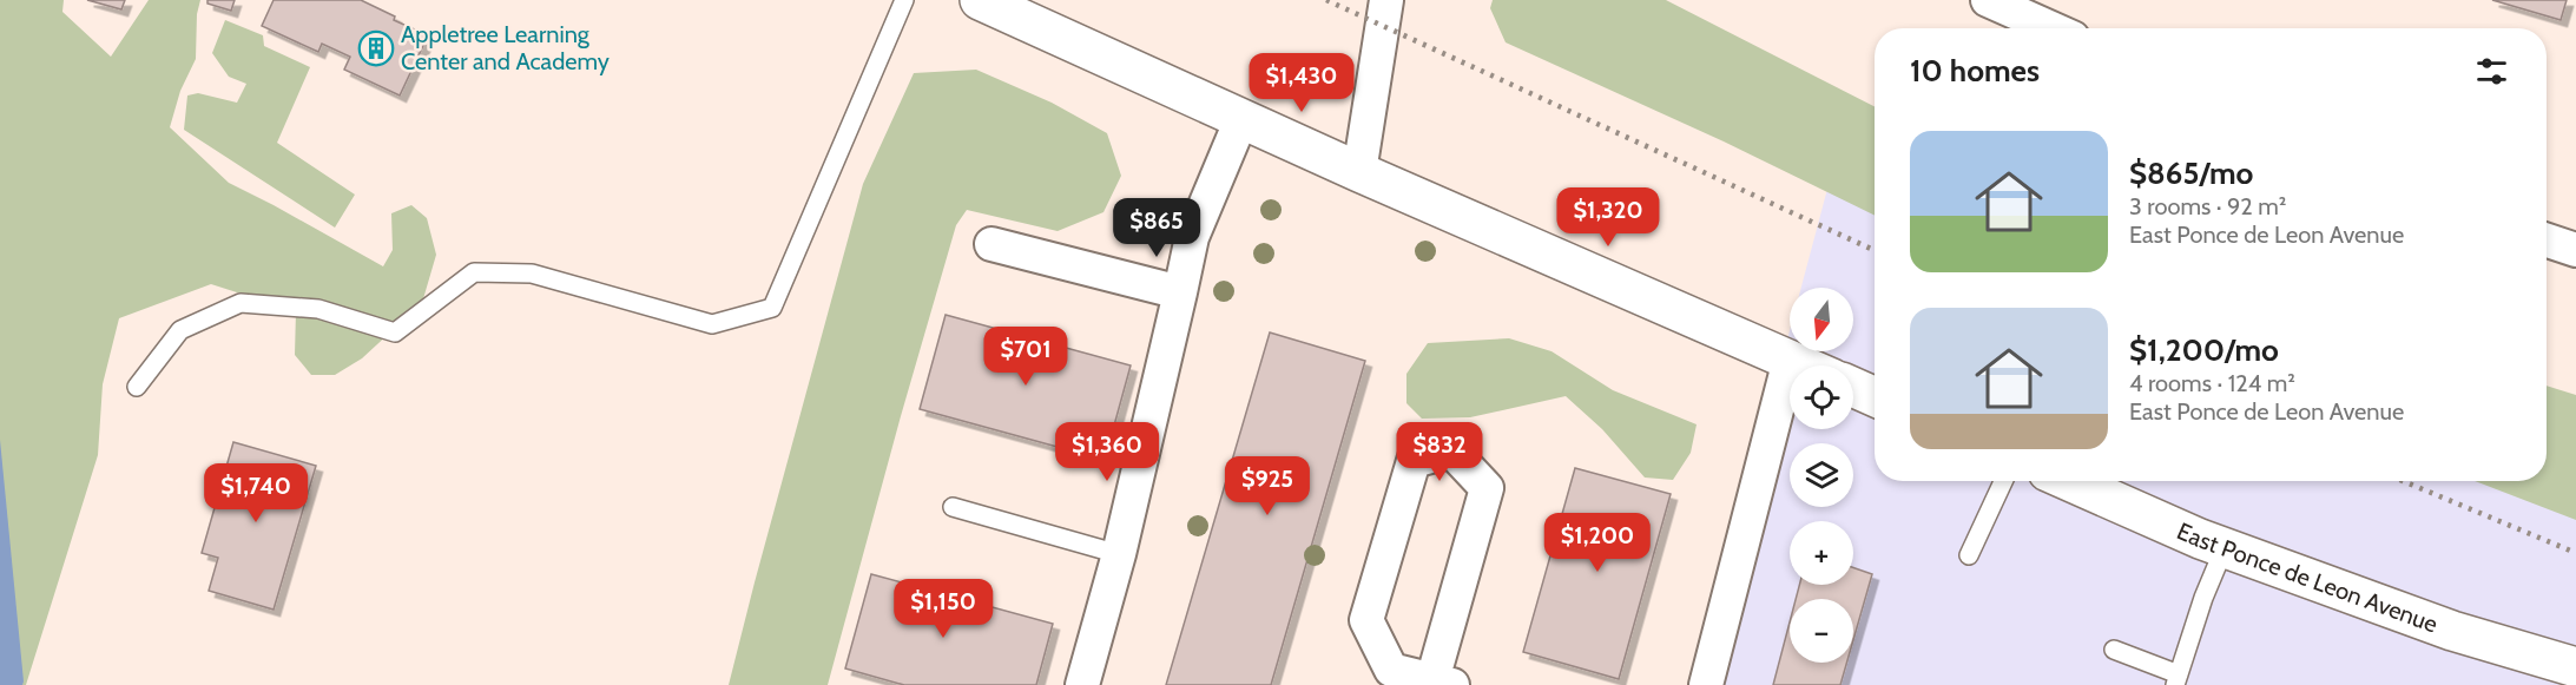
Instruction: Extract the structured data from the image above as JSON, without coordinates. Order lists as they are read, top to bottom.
{
  "streets": {
    "main road": ["East Ponce de Leon Avenue"]
  },
  "places": {
    "building": ["Appletree Learning Center and Academy"]
  },
  "north": "bottom",
  "page": {
    "heading": "10 homes",
    "price": [
      "$1,430",
      "$1,320",
      "$865",
      "$701",
      "$1,360",
      "$832",
      "$925",
      "$1,740",
      "$1,200",
      "$1,150"
    ],
    "list": [
      {
        "name": "$865/mo",
        "note": "3 rooms · 92 m² · East Ponce de Leon Avenue"
      },
      {
        "name": "$1,200/mo",
        "note": "4 rooms · 124 m² · East Ponce de Leon Avenue"
      }
    ],
    "map_buttons": ["+", "−"]
  }
}
